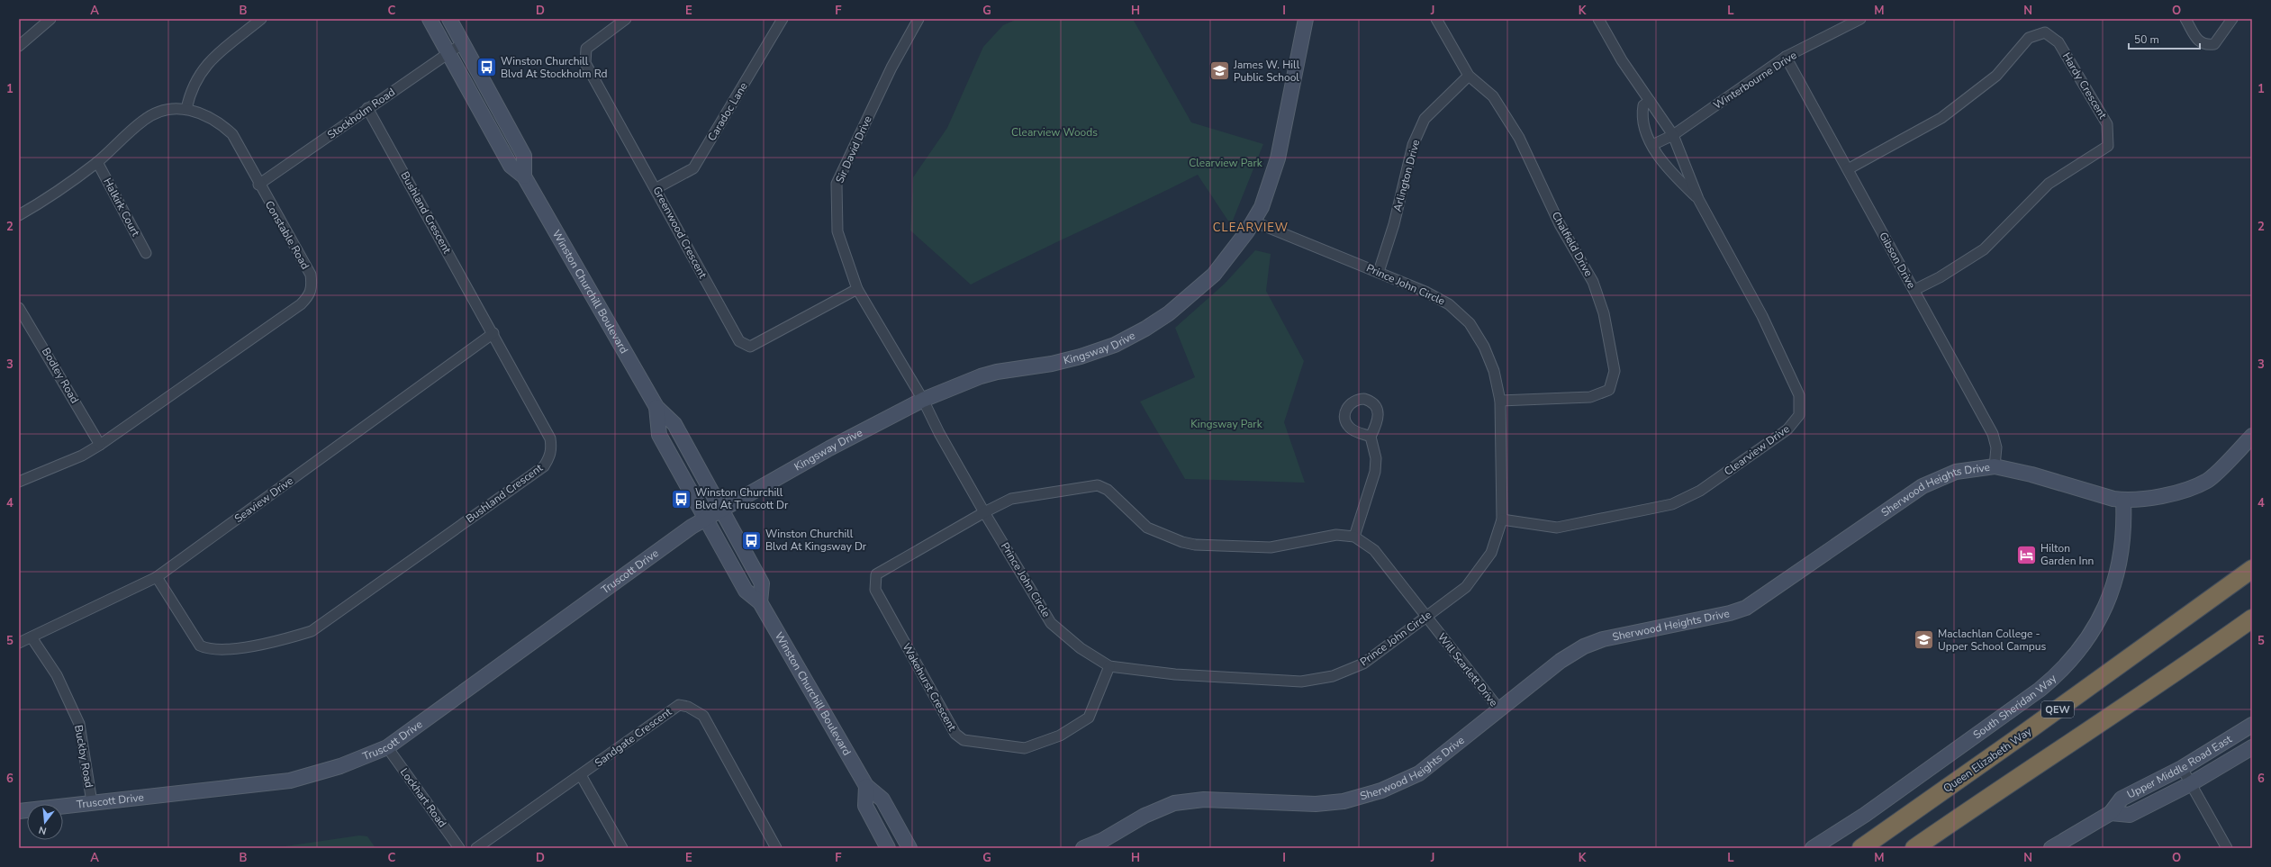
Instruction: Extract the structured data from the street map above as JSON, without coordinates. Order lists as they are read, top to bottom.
{
  "streets": {
    "highway": ["QEW", "Queen Elizabeth Way"],
    "street": [
      "Winterbourne Drive",
      "Hardy Crescent",
      "Caradoc Lane",
      "Stockholm Road",
      "Sir David Drive",
      "Arlington Drive",
      "Halkirk Court",
      "Bushland Crescent",
      "Greenwood Crescent",
      "Constable Road",
      "Chalfield Drive",
      "Gibson Drive",
      "Prince John Circle",
      "Winston Churchill Boulevard",
      "Kingsway Drive",
      "Bodley Road",
      "Clearview Drive",
      "Sherwood Heights Drive",
      "Seaview Drive",
      "Truscott Drive",
      "Will Scarlett Drive",
      "Wakehurst Crescent",
      "South Sheridan Way",
      "Sandgate Crescent",
      "Buckby Road",
      "Upper Middle Road East",
      "Lockhart Road"
    ]
  },
  "crossings": [
    ["Winterbourne Drive", "Gibson Drive"],
    ["Winterbourne Drive", "Clearview Drive"],
    ["Hardy Crescent", "Gibson Drive"],
    ["Caradoc Lane", "Greenwood Crescent"],
    ["Stockholm Road", "Bushland Crescent"],
    ["Stockholm Road", "Constable Road"],
    ["Stockholm Road", "Winston Churchill Boulevard"],
    ["Sir David Drive", "Greenwood Crescent"],
    ["Sir David Drive", "Prince John Circle"],
    ["Sir David Drive", "Kingsway Drive"],
    ["Arlington Drive", "Chalfield Drive"],
    ["Arlington Drive", "Prince John Circle"],
    ["Halkirk Court", "Constable Road"],
    ["Bushland Crescent", "Seaview Drive"],
    ["Constable Road", "Bodley Road"],
    ["Chalfield Drive", "Prince John Circle"],
    ["Gibson Drive", "Sherwood Heights Drive"],
    ["Prince John Circle", "Kingsway Drive"],
    ["Prince John Circle", "Clearview Drive"],
    ["Prince John Circle", "Will Scarlett Drive"],
    ["Prince John Circle", "Wakehurst Crescent"],
    ["Winston Churchill Boulevard", "Kingsway Drive"],
    ["Winston Churchill Boulevard", "Truscott Drive"],
    ["Kingsway Drive", "Truscott Drive"],
    ["Sherwood Heights Drive", "Will Scarlett Drive"],
    ["Sherwood Heights Drive", "South Sheridan Way"],
    ["Seaview Drive", "Buckby Road"],
    ["Truscott Drive", "Buckby Road"],
    ["Truscott Drive", "Lockhart Road"],
    ["Will Scarlett Drive", "Wakehurst Crescent"]
  ],
  "districts": ["CLEARVIEW"],
  "parks": ["Clearview Woods", "Clearview Park", "Kingsway Park"],
  "places": {
    "bus stop": ["Winston Churchill Blvd At Stockholm Rd", "Winston Churchill Blvd At Truscott Dr", "Winston Churchill Blvd At Kingsway Dr"],
    "school or university": ["James W. Hill Public School", "Maclachlan College - Upper School Campus"],
    "hotel": ["Hilton Garden Inn"]
  },
  "scale_bar": "50 m",
  "north": "bottom",
  "grid": {
    "columns": [
      "A",
      "B",
      "C",
      "D",
      "E",
      "F",
      "G",
      "H",
      "I",
      "J",
      "K",
      "L",
      "M",
      "N",
      "O"
    ],
    "rows": [
      "1",
      "2",
      "3",
      "4",
      "5",
      "6"
    ]
  }
}
